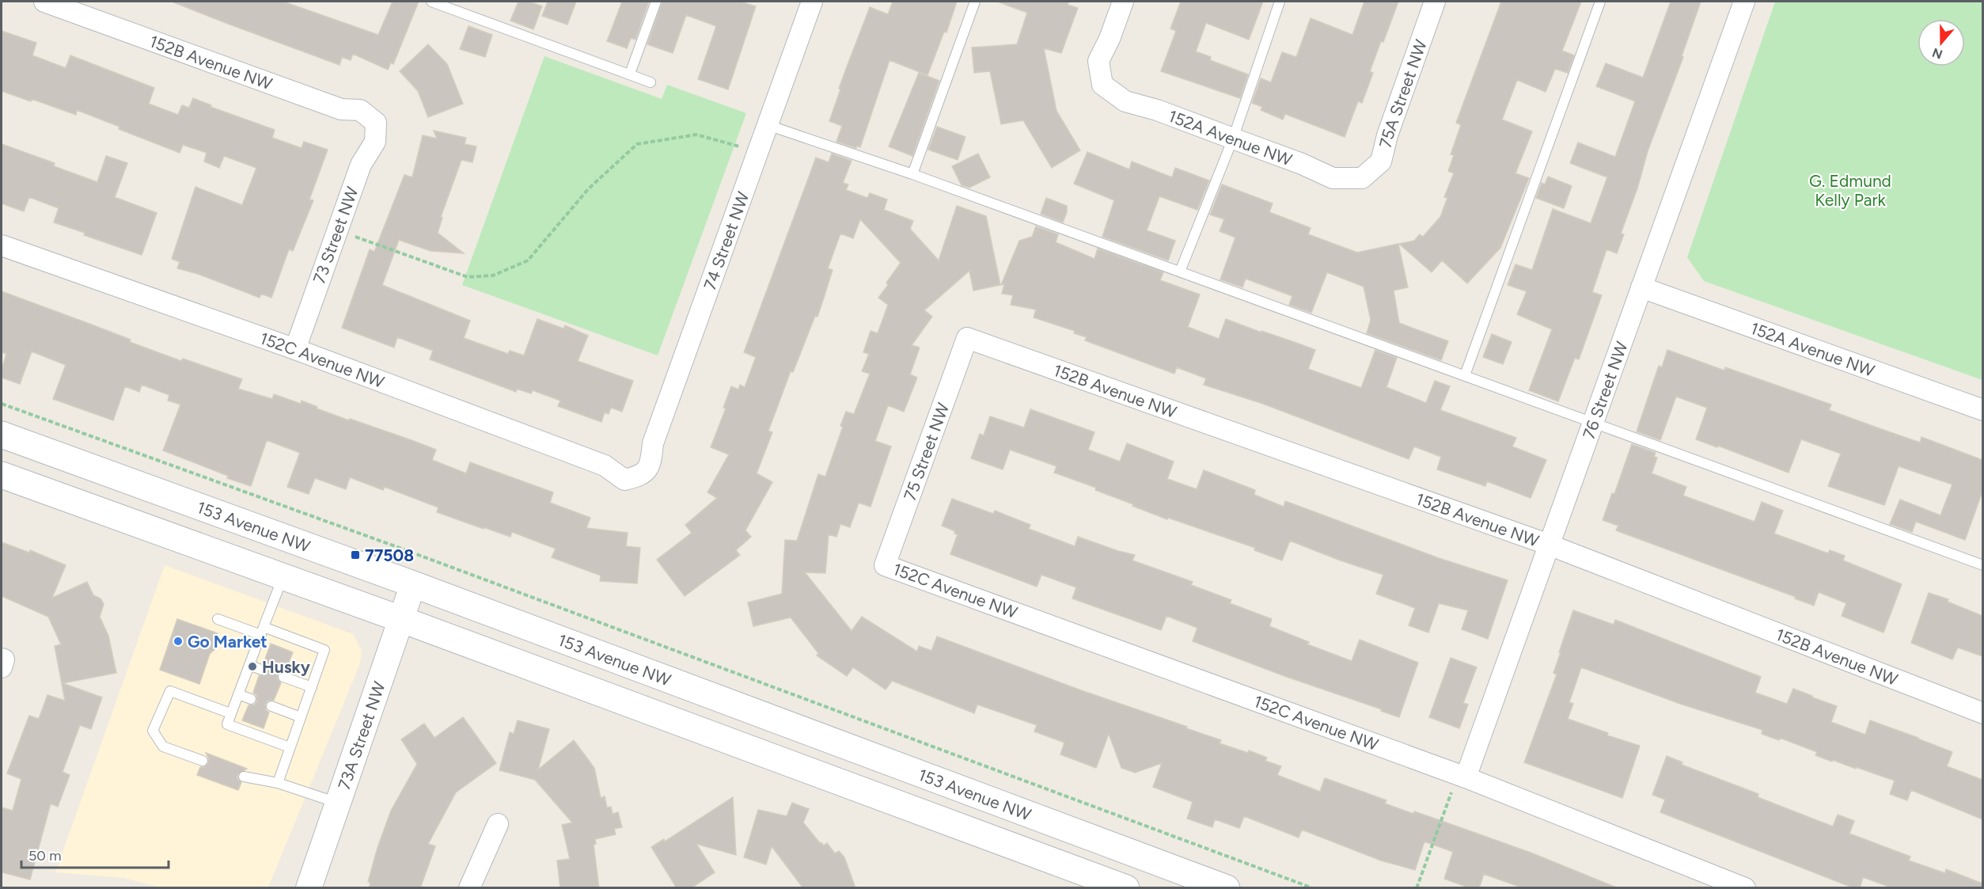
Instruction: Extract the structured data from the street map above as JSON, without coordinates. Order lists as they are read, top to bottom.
{
  "streets": {
    "main road": ["153 Avenue NW"],
    "street": [
      "152B Avenue NW",
      "75A Street NW",
      "152A Avenue NW",
      "73 Street NW",
      "74 Street NW",
      "152C Avenue NW",
      "76 Street NW",
      "75 Street NW",
      "73A Street NW"
    ]
  },
  "crossings": [
    ["152B Avenue NW", "73 Street NW"],
    ["152B Avenue NW", "76 Street NW"],
    ["152B Avenue NW", "75 Street NW"],
    ["75A Street NW", "152A Avenue NW"],
    ["152A Avenue NW", "76 Street NW"],
    ["73 Street NW", "152C Avenue NW"],
    ["74 Street NW", "152C Avenue NW"],
    ["152C Avenue NW", "76 Street NW"],
    ["152C Avenue NW", "75 Street NW"],
    ["153 Avenue NW", "73A Street NW"]
  ],
  "parks": ["G. Edmund Kelly Park"],
  "places": {
    "transit": ["77508"],
    "other": ["Go Market", "Husky"]
  },
  "scale_bar": "50 m",
  "north": "bottom"
}
